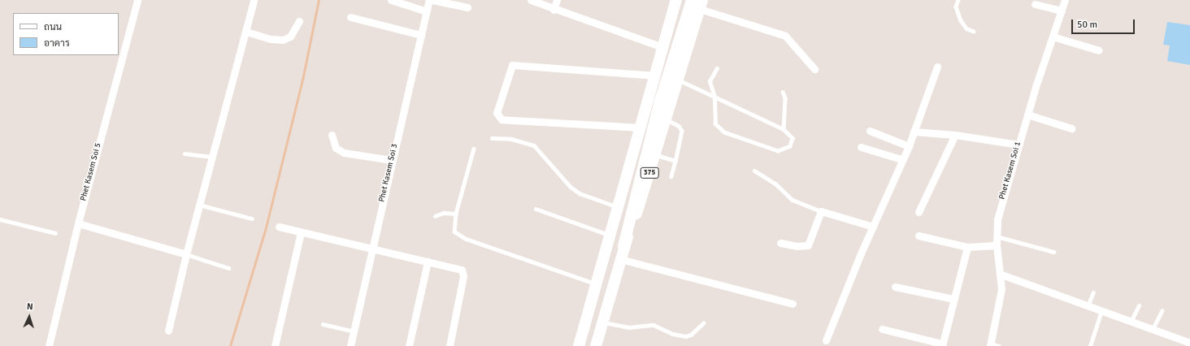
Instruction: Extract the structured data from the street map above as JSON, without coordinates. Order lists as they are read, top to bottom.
{
  "streets": {
    "main road": ["375"],
    "street": ["Phet Kasem Soi 1", "Phet Kasem Soi 5", "Phet Kasem Soi 3"]
  },
  "legend": ["ถนน", "อาคาร"],
  "scale_bar": "50 m",
  "north": "top"
}
